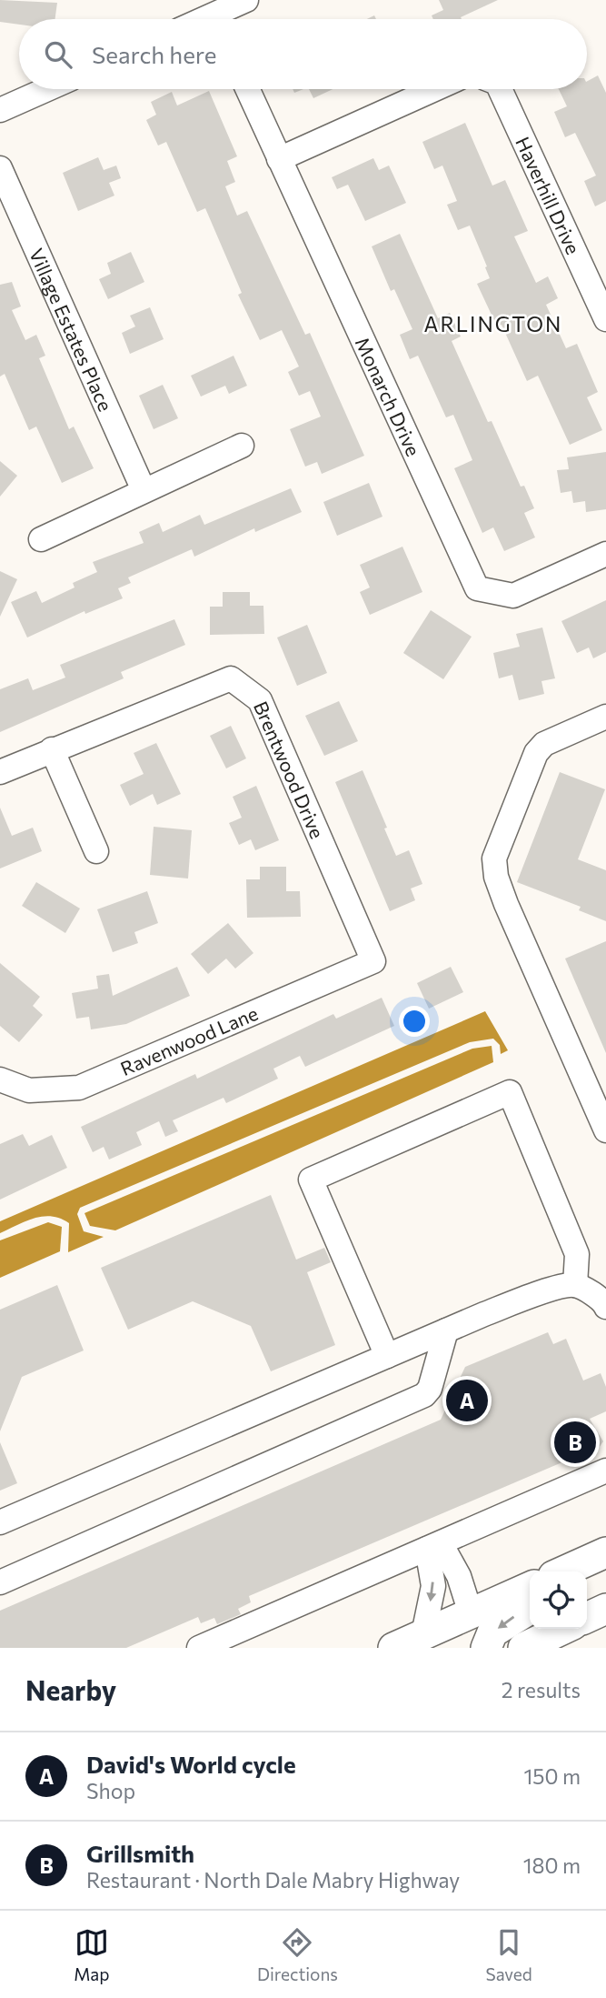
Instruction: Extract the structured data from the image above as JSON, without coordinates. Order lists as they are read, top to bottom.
{
  "streets": {
    "street": [
      "Haverhill Drive",
      "Village Estates Place",
      "Monarch Drive",
      "Brentwood Drive",
      "Ravenwood Lane"
    ]
  },
  "crossings": [
    ["Brentwood Drive", "Ravenwood Lane"]
  ],
  "districts": ["ARLINGTON"],
  "page": {
    "search": "Search here",
    "pins": ["A", "B"],
    "heading": ["Nearby", "2 results"],
    "list": [
      {
        "mark": "A",
        "name": "David's World cycle",
        "note": "Shop",
        "value": "150 m"
      },
      {
        "mark": "B",
        "name": "Grillsmith",
        "note": "Restaurant · North Dale Mabry Highway",
        "value": "180 m"
      }
    ],
    "nav": ["Map", "Directions", "Saved"]
  }
}
